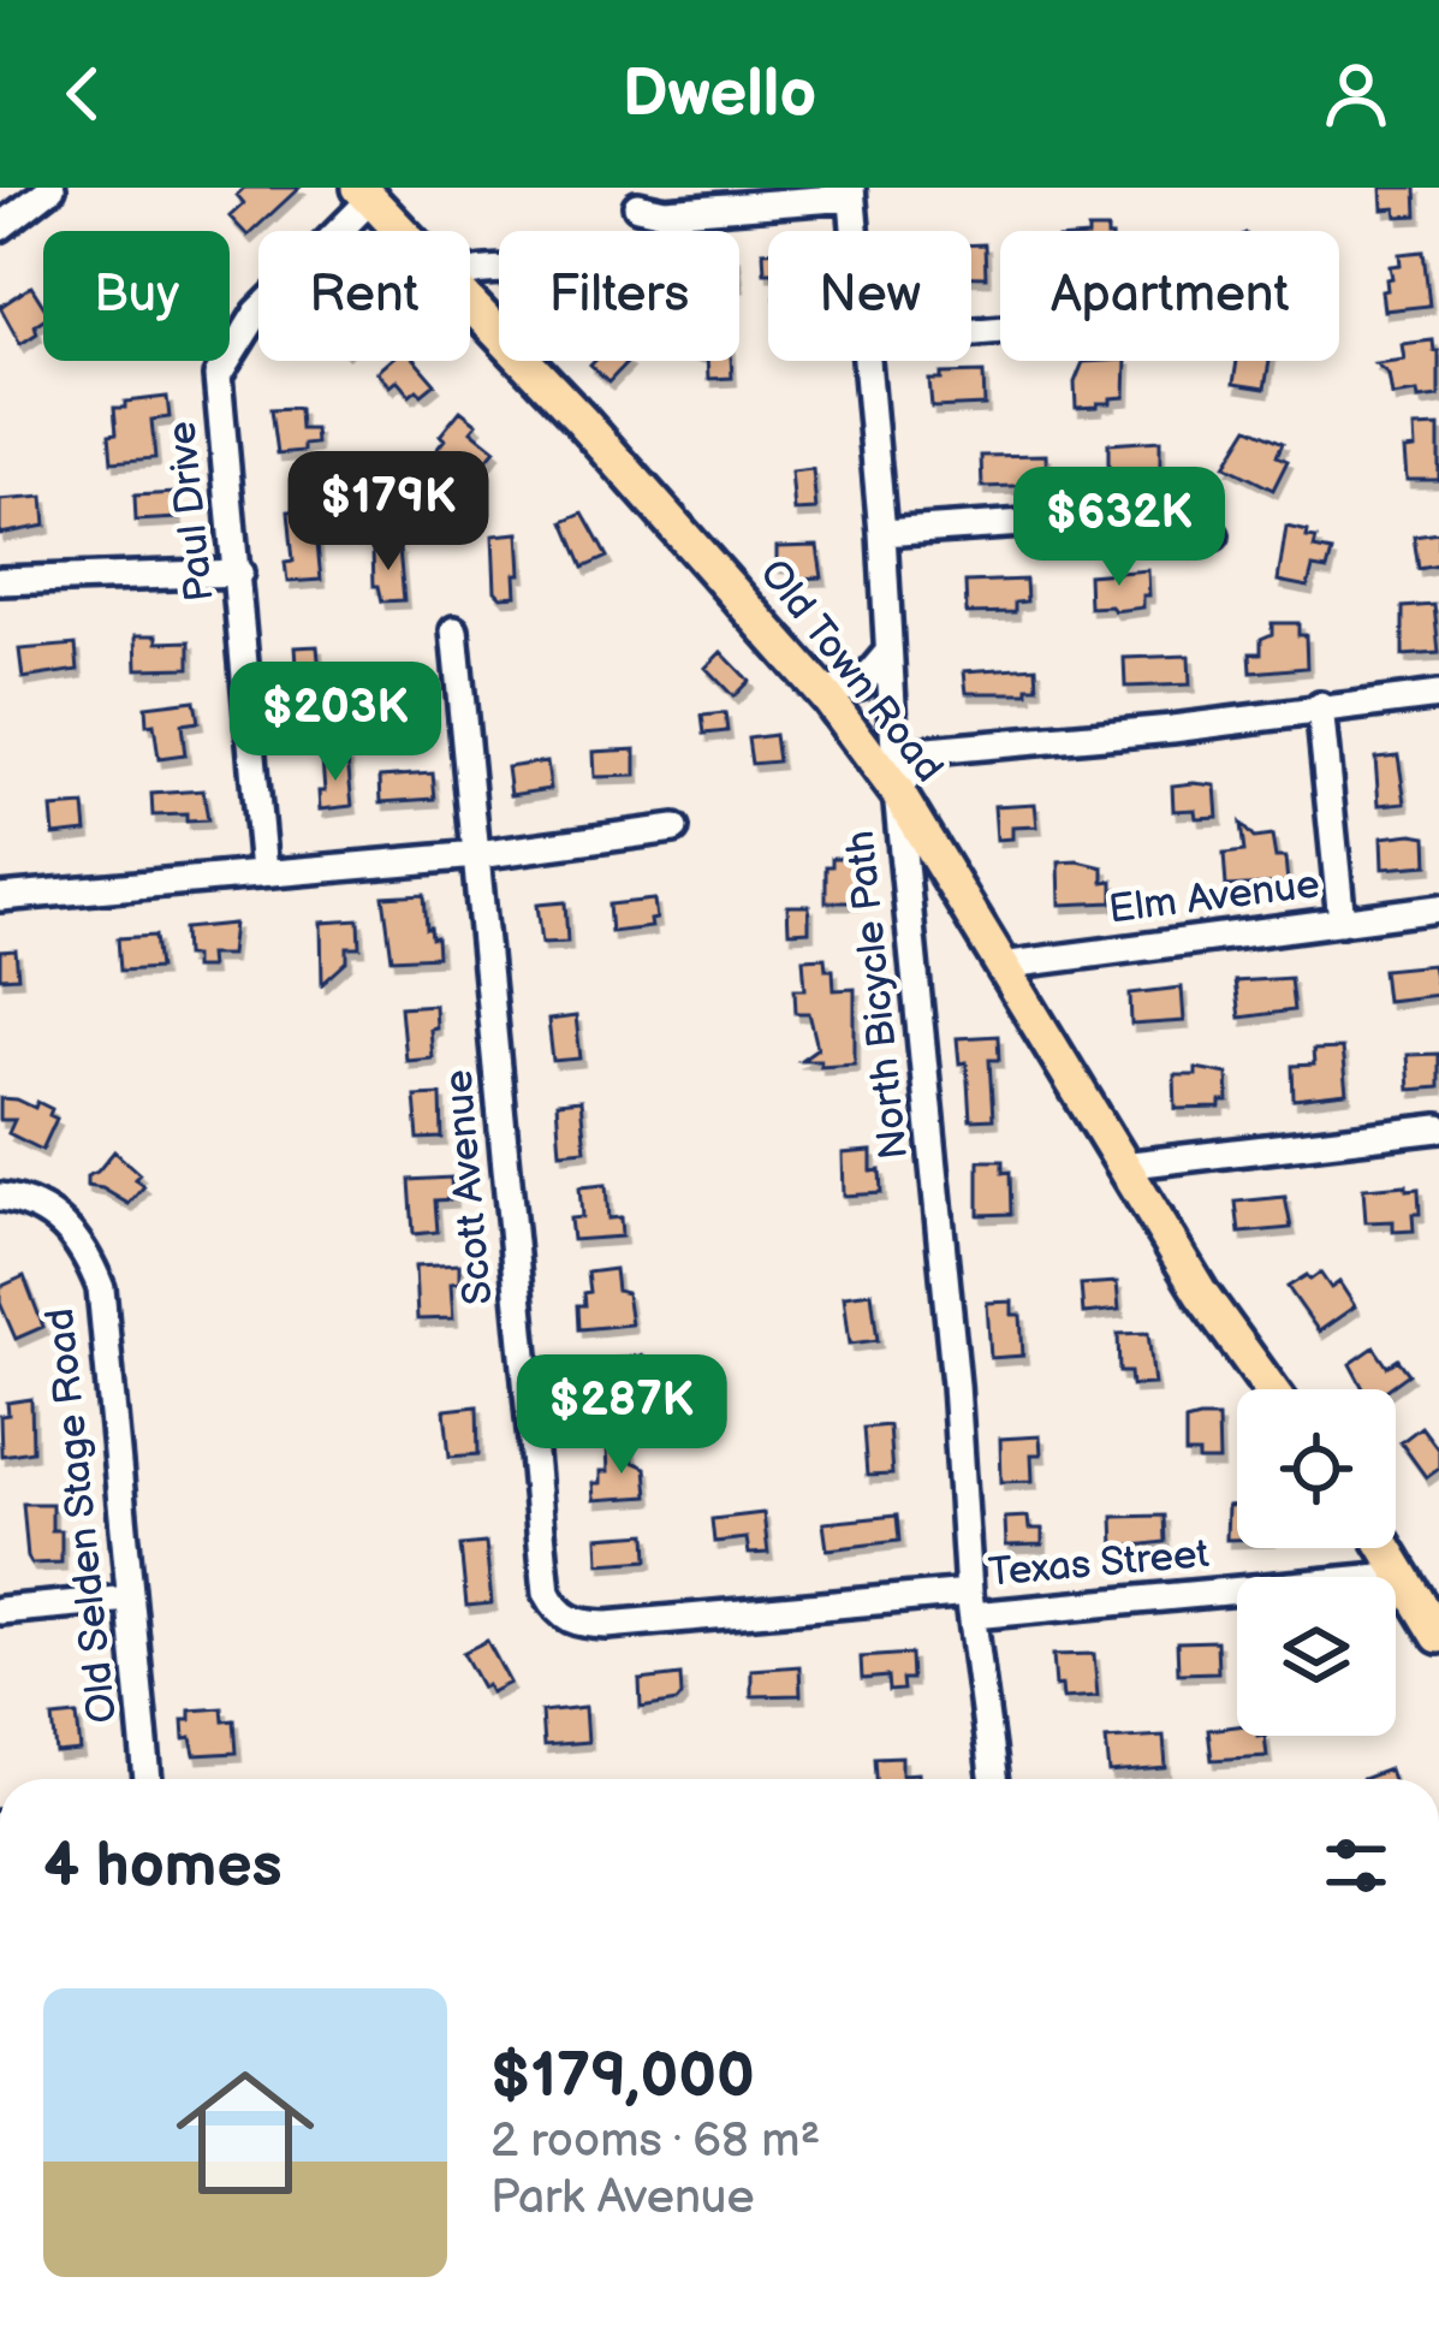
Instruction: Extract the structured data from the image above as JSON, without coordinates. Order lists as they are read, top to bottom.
{
  "streets": {
    "main road": ["Old Town Road"],
    "street": [
      "Paul Drive",
      "Elm Avenue",
      "North Bicycle Path",
      "Scott Avenue",
      "Old Selden Stage Road",
      "Texas Street"
    ]
  },
  "crossings": [
    ["Paul Drive", "Old Town Road"],
    ["Old Town Road", "Elm Avenue"],
    ["Old Town Road", "North Bicycle Path"],
    ["North Bicycle Path", "Scott Avenue"],
    ["North Bicycle Path", "Texas Street"],
    ["Scott Avenue", "Texas Street"]
  ],
  "page": {
    "header": "Dwello",
    "chip": [
      "Buy",
      "Rent",
      "Filters",
      "New",
      "Apartment"
    ],
    "price": [
      "$179K",
      "$632K",
      "$203K",
      "$287K"
    ],
    "heading": "4 homes",
    "list": [
      {
        "name": "$179,000",
        "note": "2 rooms · 68 m² · Park Avenue"
      }
    ]
  }
}
